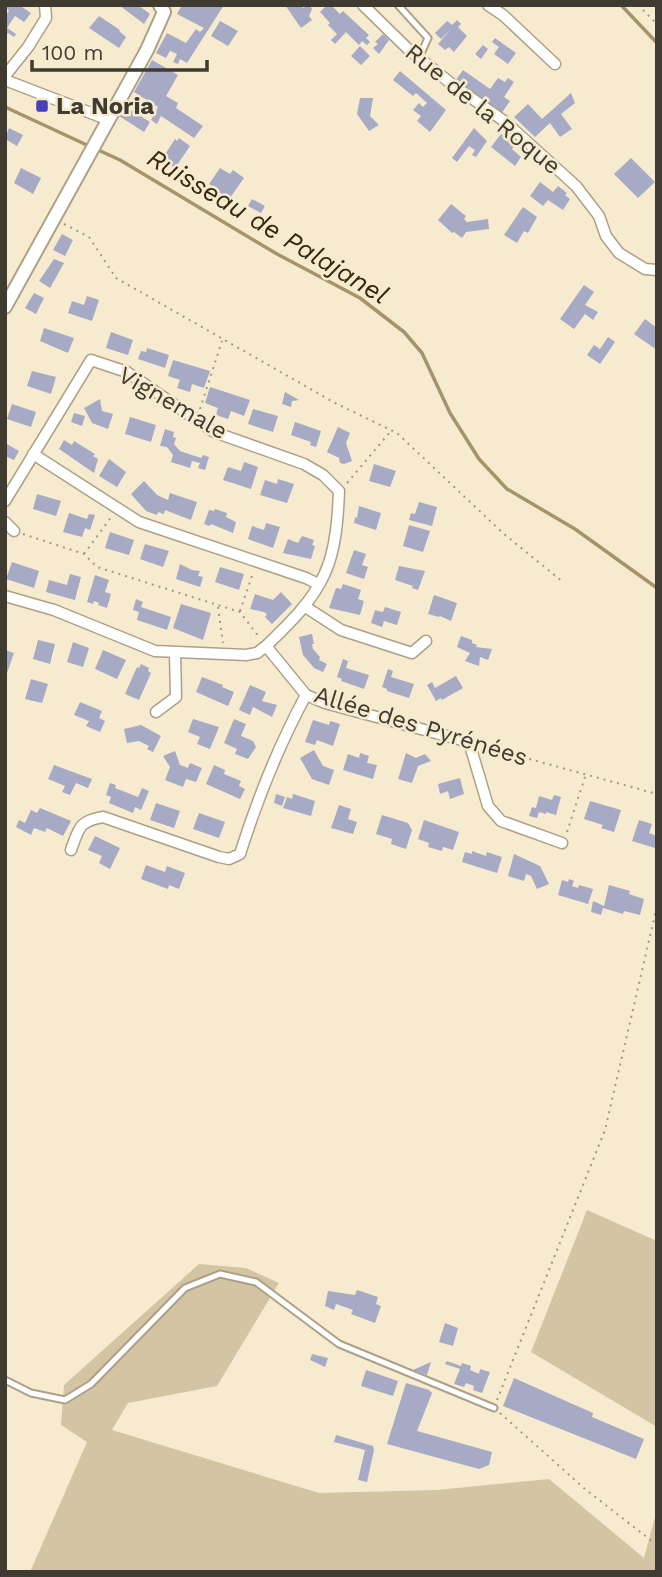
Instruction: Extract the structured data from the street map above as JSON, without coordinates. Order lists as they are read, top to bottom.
{
  "streets": {
    "street": ["Rue de la Roque", "Vignemale", "Allée des Pyrénées"]
  },
  "water": ["Ruisseau de Palajanel"],
  "places": {
    "transit": ["La Noria"]
  },
  "scale_bar": "100 m"
}
